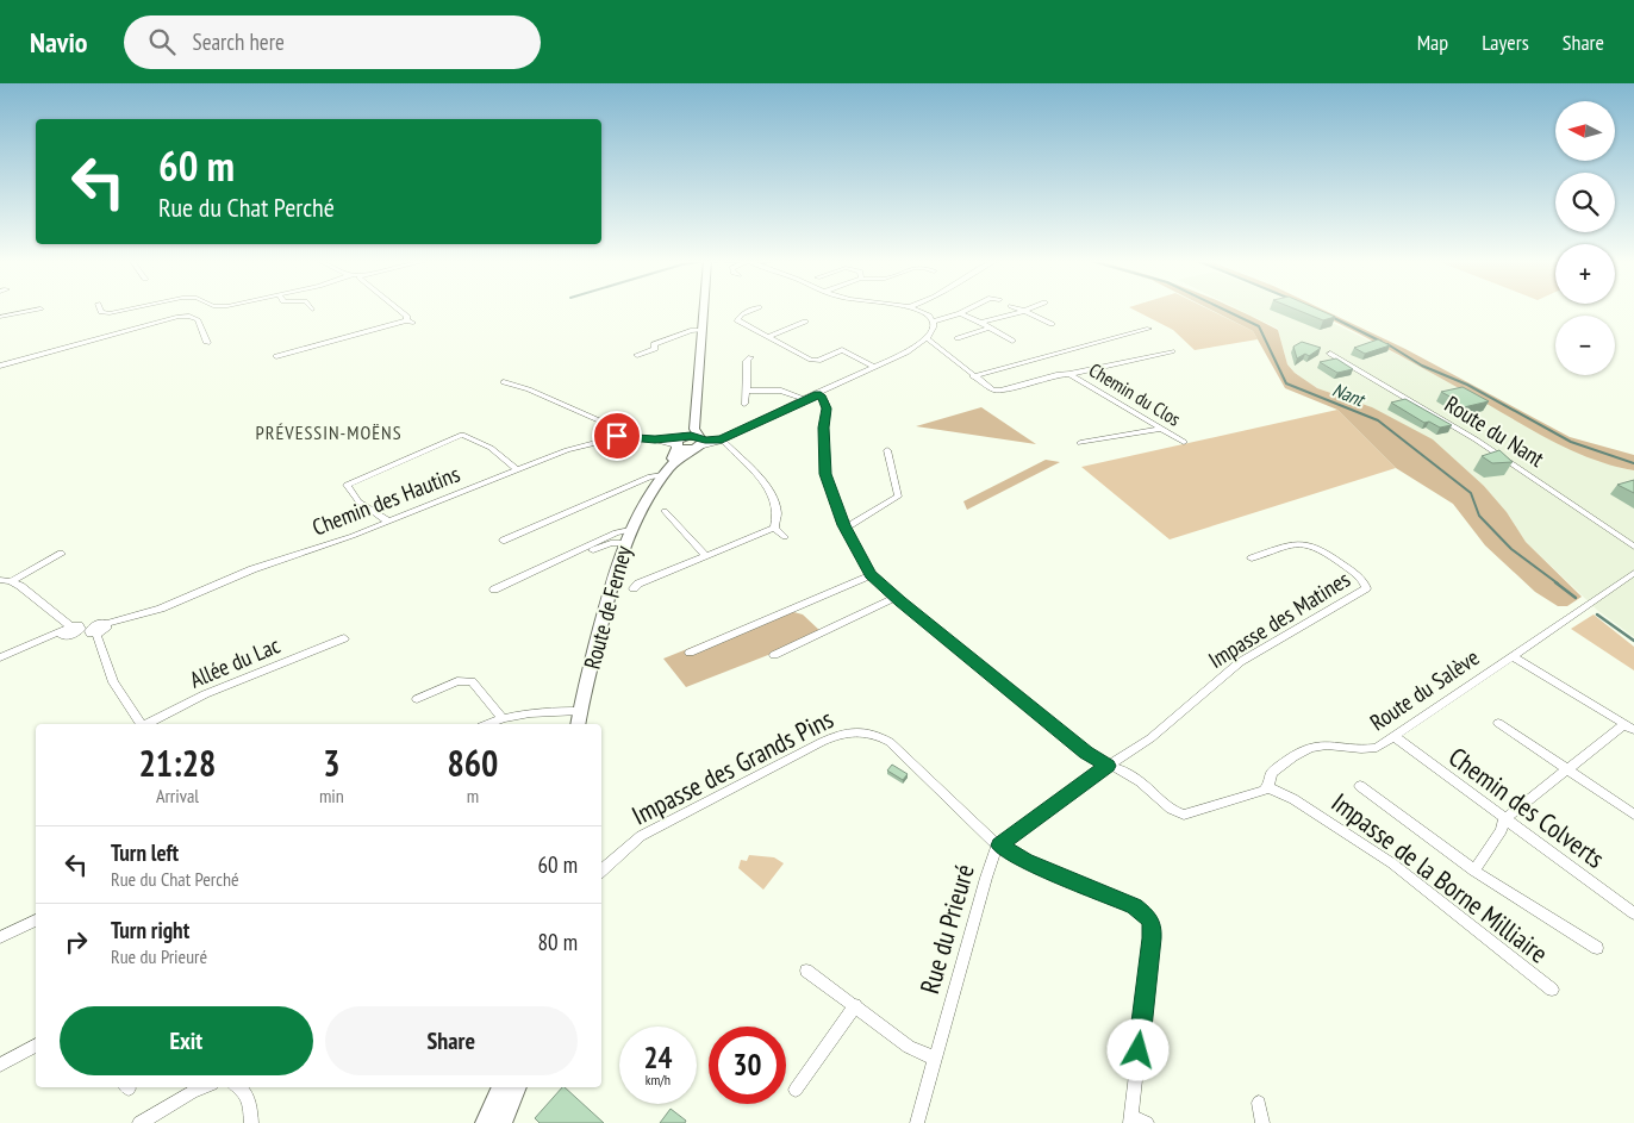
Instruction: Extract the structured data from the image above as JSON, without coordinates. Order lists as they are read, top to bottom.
{
  "streets": {
    "main road": ["Route de Ferney"],
    "street": [
      "Chemin du Clos",
      "Route du Nant",
      "Chemin des Hautins",
      "Impasse des Matines",
      "Allée du Lac",
      "Route du Salève",
      "Impasse des Grands Pins",
      "Chemin des Colverts",
      "Impasse de la Borne Milliaire",
      "Rue du Prieuré"
    ]
  },
  "crossings": [
    ["Chemin des Hautins", "Route de Ferney"],
    ["Impasse des Matines", "Route du Salève"],
    ["Impasse des Matines", "Rue du Prieuré"],
    ["Route du Salève", "Chemin des Colverts"],
    ["Route du Salève", "Impasse de la Borne Milliaire"],
    ["Route du Salève", "Rue du Prieuré"],
    ["Impasse des Grands Pins", "Rue du Prieuré"]
  ],
  "districts": ["PRÉVESSIN-MOËNS"],
  "water": ["Nant"],
  "north": "left",
  "page": {
    "header": "Navio",
    "search": "Search here",
    "nav": ["Map", "Layers", "Share"],
    "map_buttons": ["+", "−"],
    "turn": ["60 m", "Rue du Chat Perché"],
    "eta": [
      "21:28",
      "Arrival",
      "3",
      "min",
      "860",
      "m"
    ],
    "list": [
      {
        "name": "Turn left",
        "note": "Rue du Chat Perché",
        "value": "60 m"
      },
      {
        "name": "Turn right",
        "note": "Rue du Prieuré",
        "value": "80 m"
      }
    ],
    "buttons": ["Exit", "Share"],
    "speed": "24 km/h",
    "limit": "30"
  }
}
